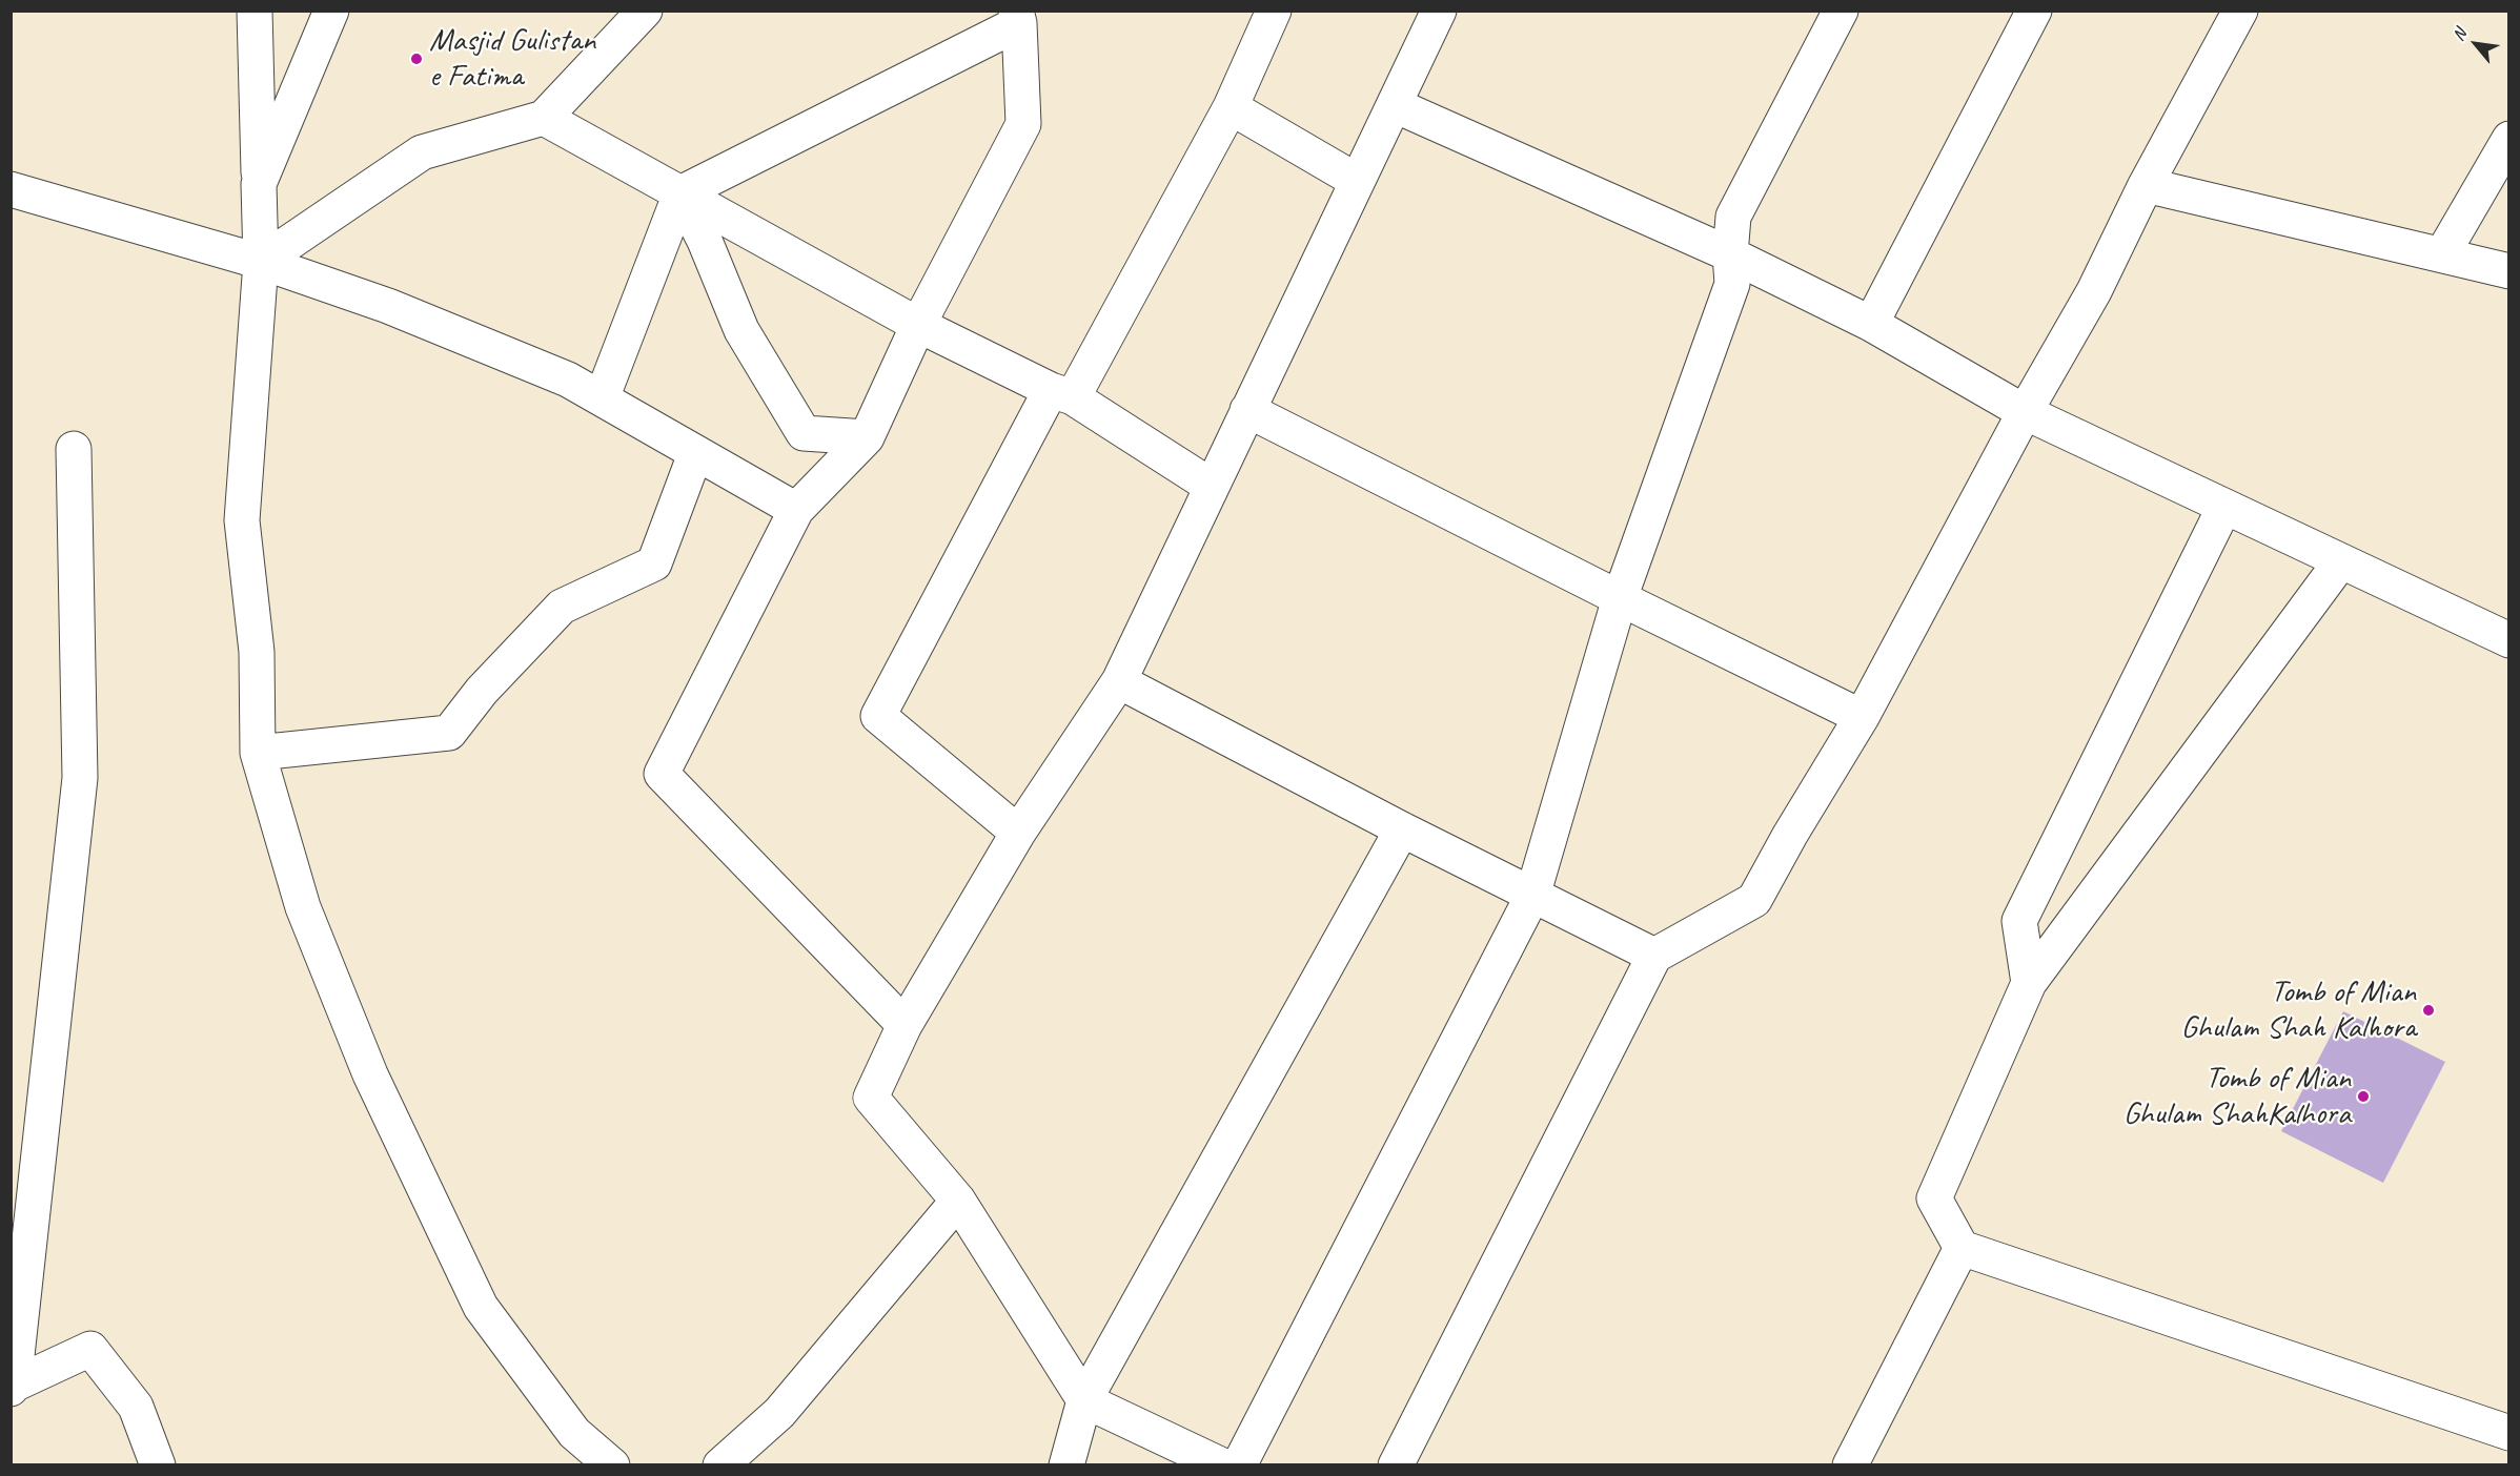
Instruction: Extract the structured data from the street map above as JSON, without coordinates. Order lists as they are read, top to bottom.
{
  "places": ["Masjid Gulistan e Fatima", "Tomb of Mian Ghulam Shah Kalhora", "Tomb of Mian Ghulam ShahKalhora"],
  "north": "top left"
}
